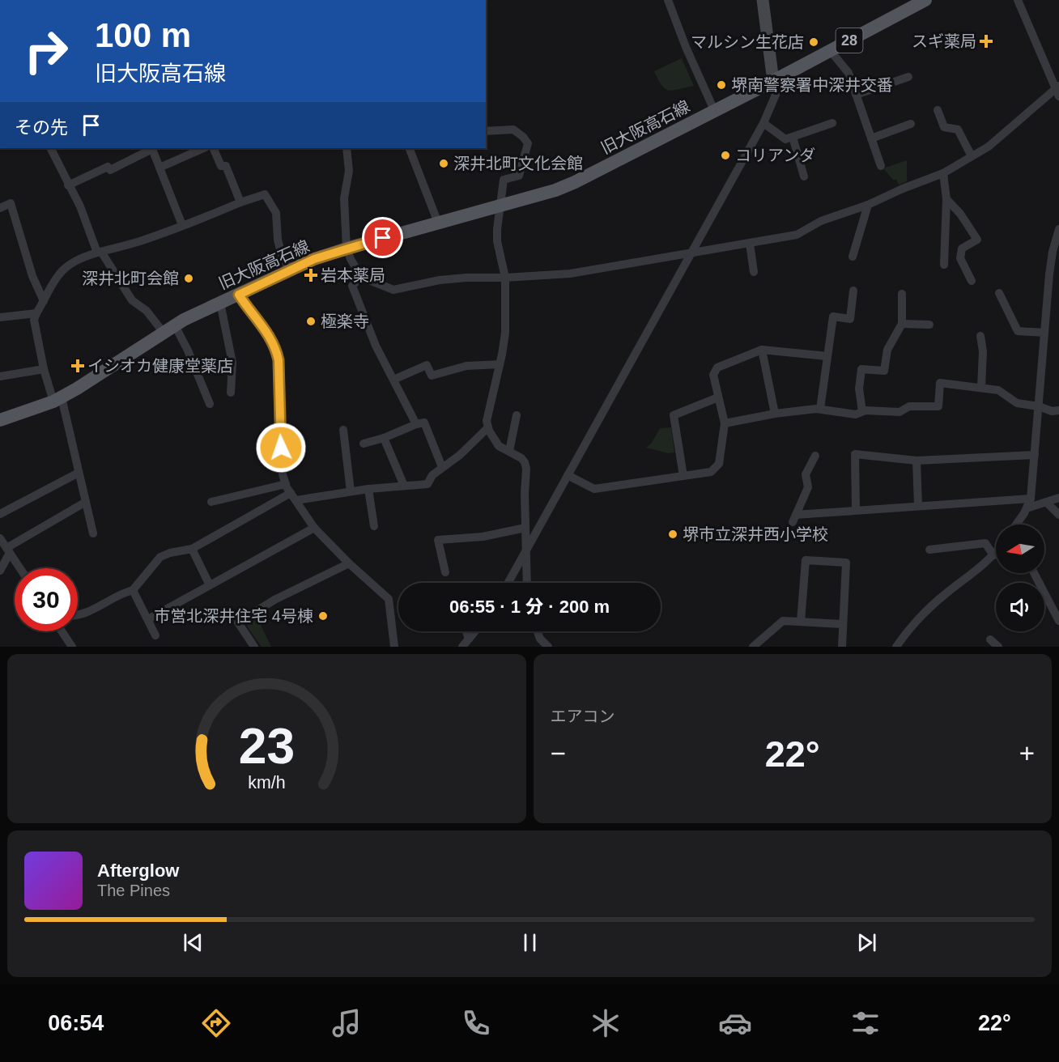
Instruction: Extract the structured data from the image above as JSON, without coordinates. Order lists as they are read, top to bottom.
{
  "streets": {
    "main road": ["28", "旧大阪高石線"]
  },
  "places": {
    "health": ["スギ薬局", "岩本薬局", "イシオカ健康堂薬店"],
    "other": [
      "マルシン生花店",
      "堺南警察署中深井交番",
      "コリアンダ",
      "深井北町文化会館",
      "深井北町会館",
      "極楽寺",
      "堺市立深井西小学校",
      "市営北深井住宅 4号棟"
    ]
  },
  "north": "left",
  "page": {
    "turn": ["100 m", "旧大阪高石線"],
    "then": "その先",
    "limit": "30",
    "trip": "06:55 · 1 分 · 200 m",
    "tile": "エアコン",
    "heat": ["−", "22°", "+"],
    "song": ["Afterglow", "The Pines"],
    "tabs": ["06:54", "22°"],
    "gauge": ["23", "km/h"]
  }
}
